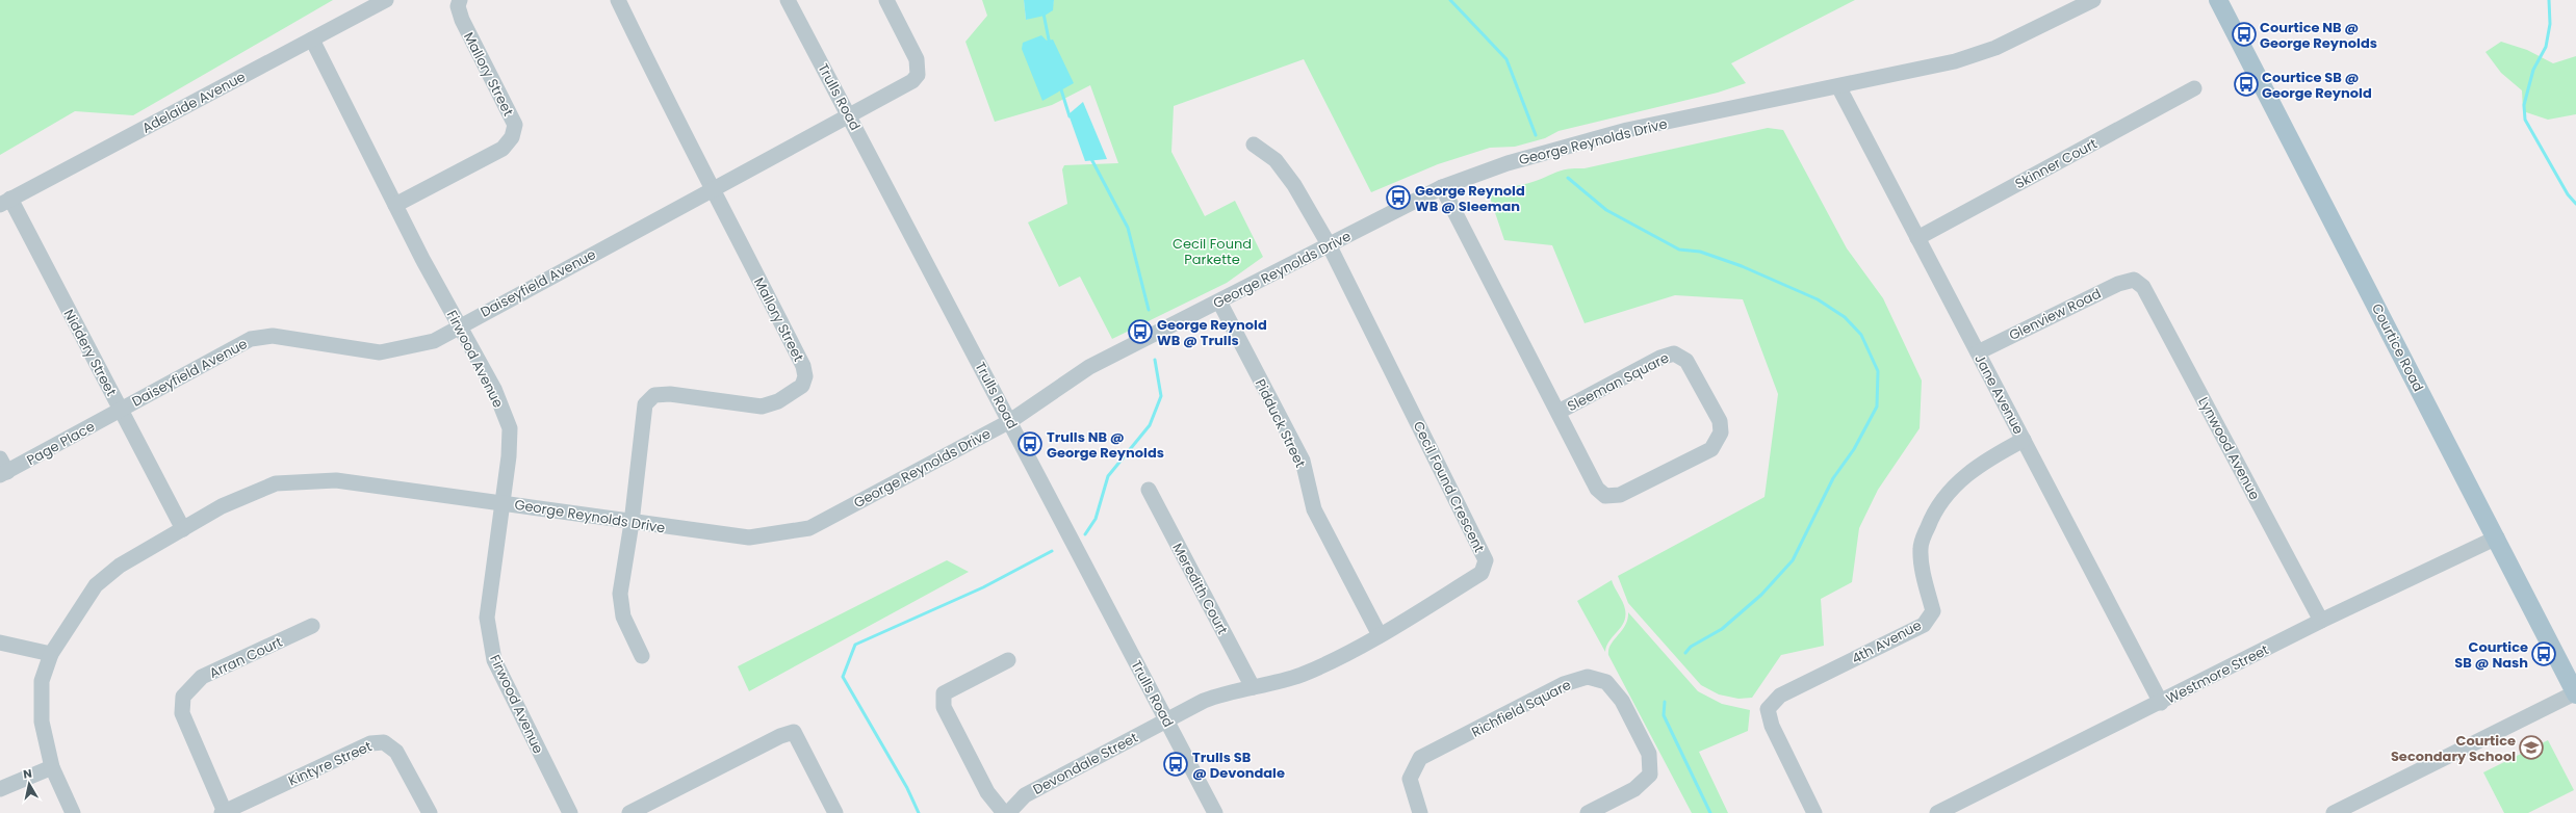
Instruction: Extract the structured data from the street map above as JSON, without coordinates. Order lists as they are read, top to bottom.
{
  "streets": {
    "main road": ["Courtice Road"],
    "street": [
      "Mallory Street",
      "Trulls Road",
      "Adelaide Avenue",
      "George Reynolds Drive",
      "Skinner Court",
      "Daiseyfield Avenue",
      "Glenview Road",
      "Niddery Street",
      "Firwood Avenue",
      "Sleeman Square",
      "Jane Avenue",
      "Pidduck Street",
      "Page Place",
      "Lynwood Avenue",
      "Cecil Found Crescent",
      "Meredith Court",
      "4th Avenue",
      "Arran Court",
      "Westmore Street",
      "Richfield Square",
      "Kintyre Street",
      "Devondale Street"
    ]
  },
  "crossings": [
    ["Mallory Street", "George Reynolds Drive"],
    ["Mallory Street", "Daiseyfield Avenue"],
    ["Mallory Street", "Firwood Avenue"],
    ["Trulls Road", "George Reynolds Drive"],
    ["Trulls Road", "Daiseyfield Avenue"],
    ["Trulls Road", "Cecil Found Crescent"],
    ["Trulls Road", "Devondale Street"],
    ["Adelaide Avenue", "Niddery Street"],
    ["Adelaide Avenue", "Firwood Avenue"],
    ["George Reynolds Drive", "Niddery Street"],
    ["George Reynolds Drive", "Firwood Avenue"],
    ["George Reynolds Drive", "Sleeman Square"],
    ["George Reynolds Drive", "Jane Avenue"],
    ["George Reynolds Drive", "Pidduck Street"],
    ["George Reynolds Drive", "Cecil Found Crescent"],
    ["Skinner Court", "Jane Avenue"],
    ["Daiseyfield Avenue", "Niddery Street"],
    ["Daiseyfield Avenue", "Firwood Avenue"],
    ["Daiseyfield Avenue", "Page Place"],
    ["Glenview Road", "Jane Avenue"],
    ["Glenview Road", "Lynwood Avenue"],
    ["Courtice Road", "Westmore Street"],
    ["Niddery Street", "Page Place"],
    ["Jane Avenue", "4th Avenue"],
    ["Jane Avenue", "Westmore Street"],
    ["Pidduck Street", "Cecil Found Crescent"],
    ["Lynwood Avenue", "Westmore Street"],
    ["Cecil Found Crescent", "Meredith Court"],
    ["Cecil Found Crescent", "Devondale Street"],
    ["Arran Court", "Kintyre Street"]
  ],
  "parks": ["Cecil Found Parkette"],
  "places": {
    "bus stop": [
      "Courtice NB @ George Reynolds",
      "Courtice SB @ George Reynold",
      "George Reynold WB @ Sleeman",
      "George Reynold WB @ Trulls",
      "Trulls NB @ George Reynolds",
      "Courtice SB @ Nash",
      "Trulls SB @ Devondale"
    ],
    "school or university": ["Courtice Secondary School"]
  },
  "north": "top"
}
